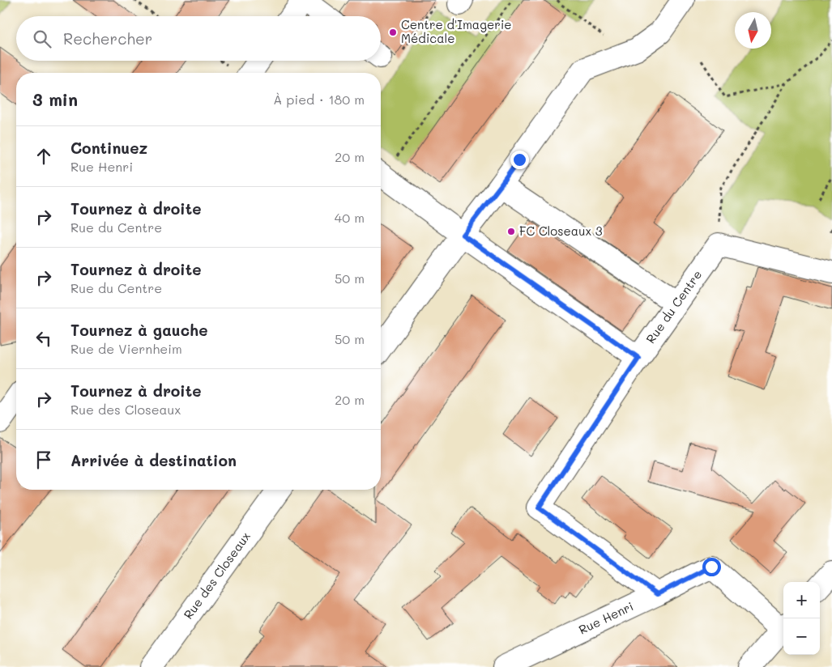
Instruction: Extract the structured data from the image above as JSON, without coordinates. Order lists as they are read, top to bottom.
{
  "streets": {
    "street": ["Rue du Centre", "Rue des Closeaux", "Rue Henri"]
  },
  "crossings": [
    ["Rue du Centre", "Rue Henri"]
  ],
  "places": ["Centre d'Imagerie Médicale", "FC Closeaux 3"],
  "north": "bottom",
  "page": {
    "search": "Rechercher",
    "heading": ["3 min", "À pied · 180 m"],
    "list": [
      ["Continuez", "Rue Henri", "20 m"],
      ["Tournez à droite", "Rue du Centre", "40 m"],
      ["Tournez à droite", "Rue du Centre", "50 m"],
      ["Tournez à gauche", "Rue de Viernheim", "50 m"],
      ["Tournez à droite", "Rue des Closeaux", "20 m"],
      "Arrivée à destination"
    ],
    "map_buttons": ["+", "−"]
  }
}
